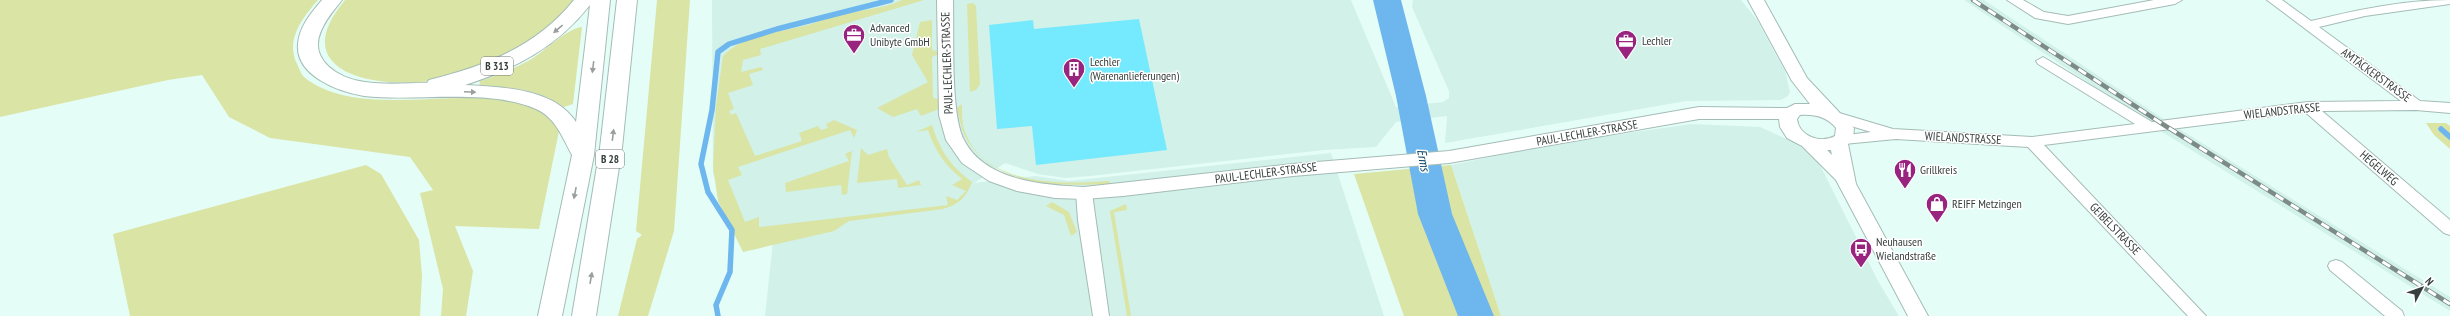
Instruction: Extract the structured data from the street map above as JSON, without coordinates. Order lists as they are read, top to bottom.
{
  "streets": {
    "main road": ["B 313", "B 28"],
    "street": [
      "PAUL-LECHLER-STRASSE",
      "AMTÄCKERSTRASSE",
      "WIELANDSTRASSE",
      "HEGELWEG",
      "GEIBELSTRASSE"
    ]
  },
  "crossings": [
    ["PAUL-LECHLER-STRASSE", "WIELANDSTRASSE"],
    ["AMTÄCKERSTRASSE", "WIELANDSTRASSE"],
    ["WIELANDSTRASSE", "HEGELWEG"],
    ["WIELANDSTRASSE", "GEIBELSTRASSE"]
  ],
  "water": ["Erms"],
  "places": {
    "office": ["Advanced Unibyte GmbH", "Lechler"],
    "building": ["Lechler (Warenanlieferungen)"],
    "restaurant": ["Grillkreis"],
    "shop": ["REIFF Metzingen"],
    "bus stop": ["Neuhausen Wielandstraße"]
  },
  "north": "top right"
}
